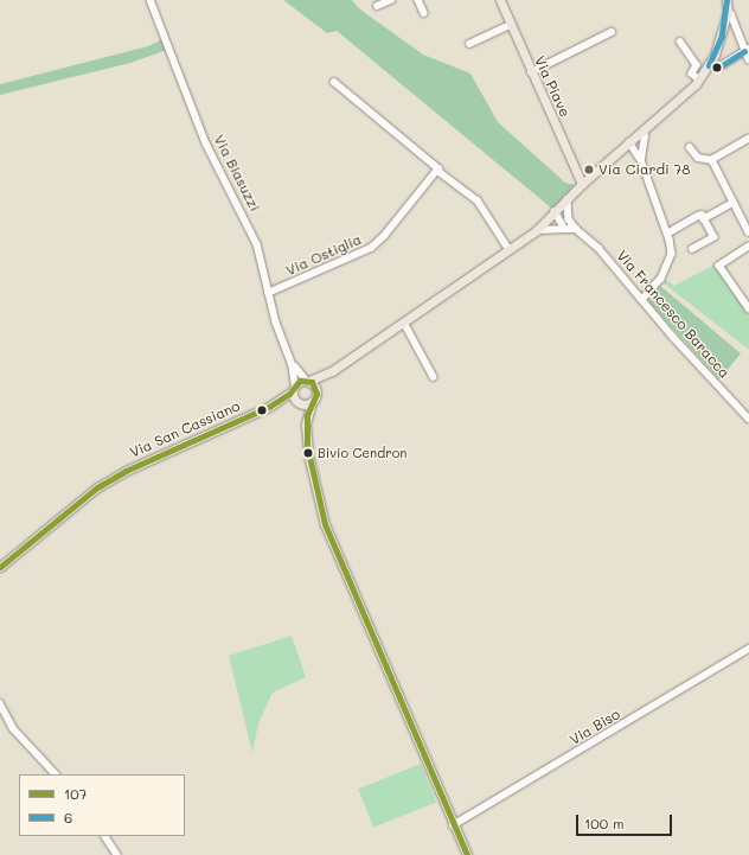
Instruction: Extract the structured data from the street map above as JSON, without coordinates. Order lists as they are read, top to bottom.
{
  "streets": {
    "main road": ["Via Piave", "Via San Cassiano"],
    "street": [
      "Via Biasuzzi",
      "Via Ostiglia",
      "Via Francesco Baracca",
      "Via Biso"
    ]
  },
  "crossings": [
    ["Via Biasuzzi", "Via Ostiglia"],
    ["Via Biasuzzi", "Via San Cassiano"]
  ],
  "places": ["Via Ciardi 78", "Bivio Cendron"],
  "lines": ["transit line 6", "transit line 107"],
  "legend": ["107", "6"],
  "scale_bar": "100 m"
}
